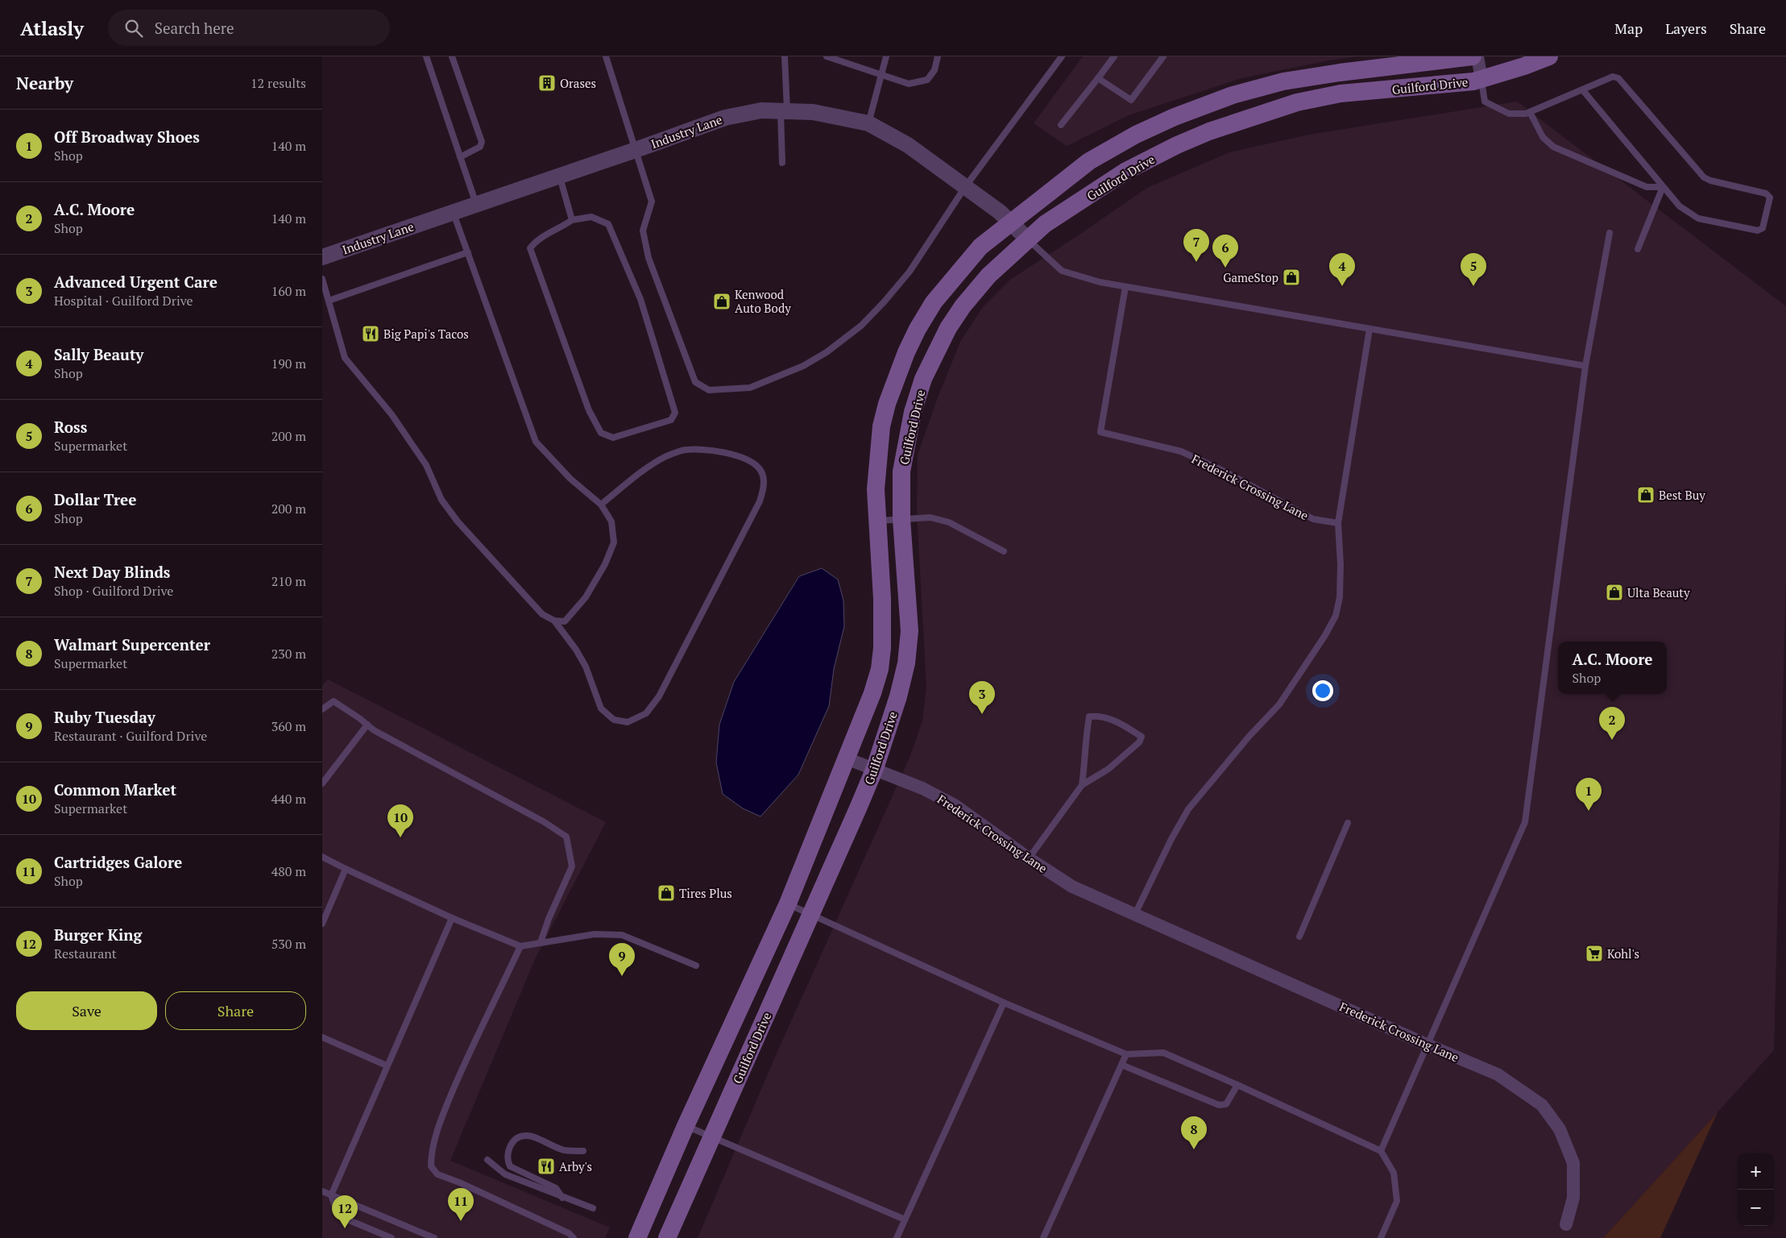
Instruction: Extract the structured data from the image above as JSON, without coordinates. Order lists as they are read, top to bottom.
{
  "streets": {
    "main road": ["Guilford Drive"],
    "street": ["Industry Lane", "Frederick Crossing Lane"]
  },
  "crossings": [
    ["Guilford Drive", "Industry Lane"],
    ["Guilford Drive", "Frederick Crossing Lane"]
  ],
  "places": {
    "building": ["Orases"],
    "shop": [
      "GameStop",
      "Kenwood Auto Body",
      "Best Buy",
      "Ulta Beauty",
      "Tires Plus"
    ],
    "restaurant": ["Big Papi's Tacos", "Arby's"],
    "supermarket": ["Kohl's"]
  },
  "page": {
    "header": "Atlasly",
    "search": "Search here",
    "nav": ["Map", "Layers", "Share"],
    "heading": ["Nearby", "12 results"],
    "list": [
      {
        "mark": "1",
        "name": "Off Broadway Shoes",
        "note": "Shop",
        "value": "140 m"
      },
      {
        "mark": "2",
        "name": "A.C. Moore",
        "note": "Shop",
        "value": "140 m"
      },
      {
        "mark": "3",
        "name": "Advanced Urgent Care",
        "note": "Hospital · Guilford Drive",
        "value": "160 m"
      },
      {
        "mark": "4",
        "name": "Sally Beauty",
        "note": "Shop",
        "value": "190 m"
      },
      {
        "mark": "5",
        "name": "Ross",
        "note": "Supermarket",
        "value": "200 m"
      },
      {
        "mark": "6",
        "name": "Dollar Tree",
        "note": "Shop",
        "value": "200 m"
      },
      {
        "mark": "7",
        "name": "Next Day Blinds",
        "note": "Shop · Guilford Drive",
        "value": "210 m"
      },
      {
        "mark": "8",
        "name": "Walmart Supercenter",
        "note": "Supermarket",
        "value": "230 m"
      },
      {
        "mark": "9",
        "name": "Ruby Tuesday",
        "note": "Restaurant · Guilford Drive",
        "value": "360 m"
      },
      {
        "mark": "10",
        "name": "Common Market",
        "note": "Supermarket",
        "value": "440 m"
      },
      {
        "mark": "11",
        "name": "Cartridges Galore",
        "note": "Shop",
        "value": "480 m"
      },
      {
        "mark": "12",
        "name": "Burger King",
        "note": "Restaurant",
        "value": "530 m"
      }
    ],
    "pins": [
      "7",
      "6",
      "4",
      "5",
      "3",
      "2",
      "1",
      "10",
      "9",
      "8",
      "11",
      "12"
    ],
    "popup": ["A.C. Moore", "Shop"],
    "buttons": ["Save", "Share"],
    "map_buttons": ["+", "−"]
  }
}
